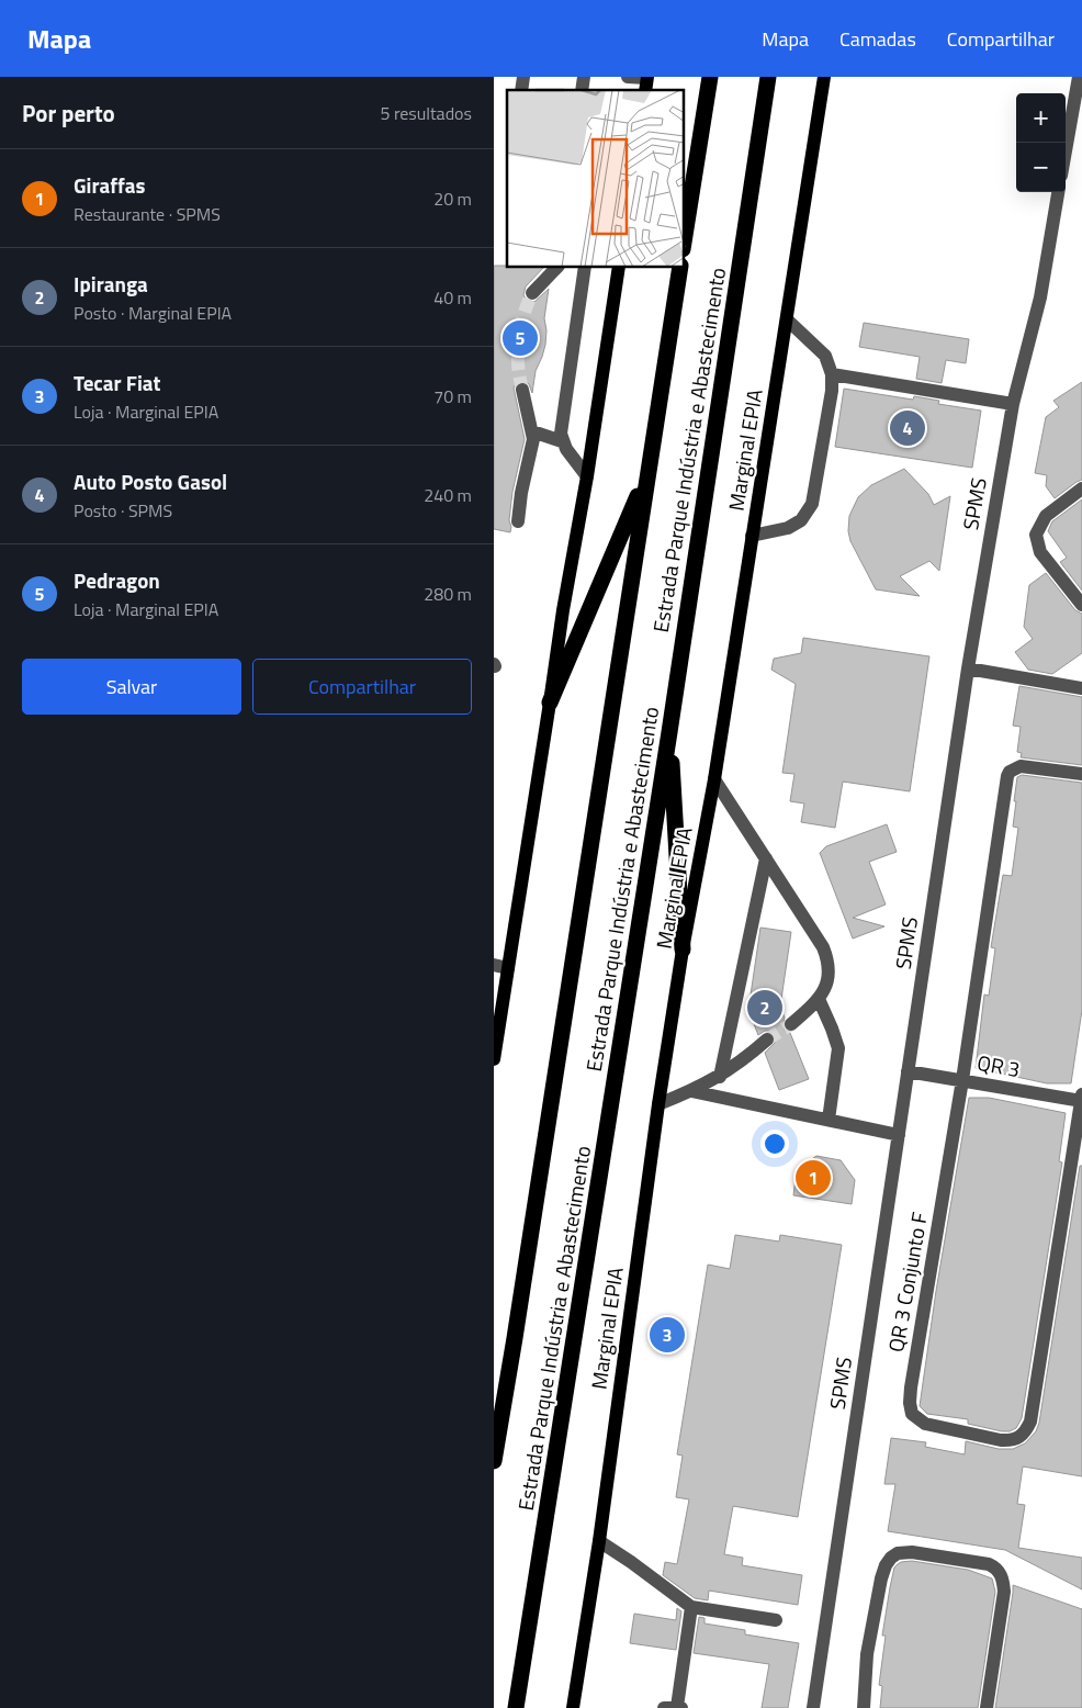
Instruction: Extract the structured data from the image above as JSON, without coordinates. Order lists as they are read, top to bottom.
{
  "streets": {
    "highway": ["Estrada Parque Indústria e Abastecimento"],
    "main road": ["Marginal EPIA"],
    "street": ["SPMS", "QR 3", "QR 3 Conjunto F"]
  },
  "crossings": [
    ["SPMS", "QR 3"],
    ["QR 3", "QR 3 Conjunto F"]
  ],
  "page": {
    "header": "Mapa",
    "nav": ["Mapa", "Camadas", "Compartilhar"],
    "heading": ["Por perto", "5 resultados"],
    "map_buttons": ["+", "−"],
    "list": [
      {
        "mark": "1",
        "name": "Giraffas",
        "note": "Restaurante · SPMS",
        "value": "20 m"
      },
      {
        "mark": "2",
        "name": "Ipiranga",
        "note": "Posto · Marginal EPIA",
        "value": "40 m"
      },
      {
        "mark": "3",
        "name": "Tecar Fiat",
        "note": "Loja · Marginal EPIA",
        "value": "70 m"
      },
      {
        "mark": "4",
        "name": "Auto Posto Gasol",
        "note": "Posto · SPMS",
        "value": "240 m"
      },
      {
        "mark": "5",
        "name": "Pedragon",
        "note": "Loja · Marginal EPIA",
        "value": "280 m"
      }
    ],
    "pins": [
      "5",
      "4",
      "2",
      "1",
      "3"
    ],
    "buttons": ["Salvar", "Compartilhar"]
  }
}
